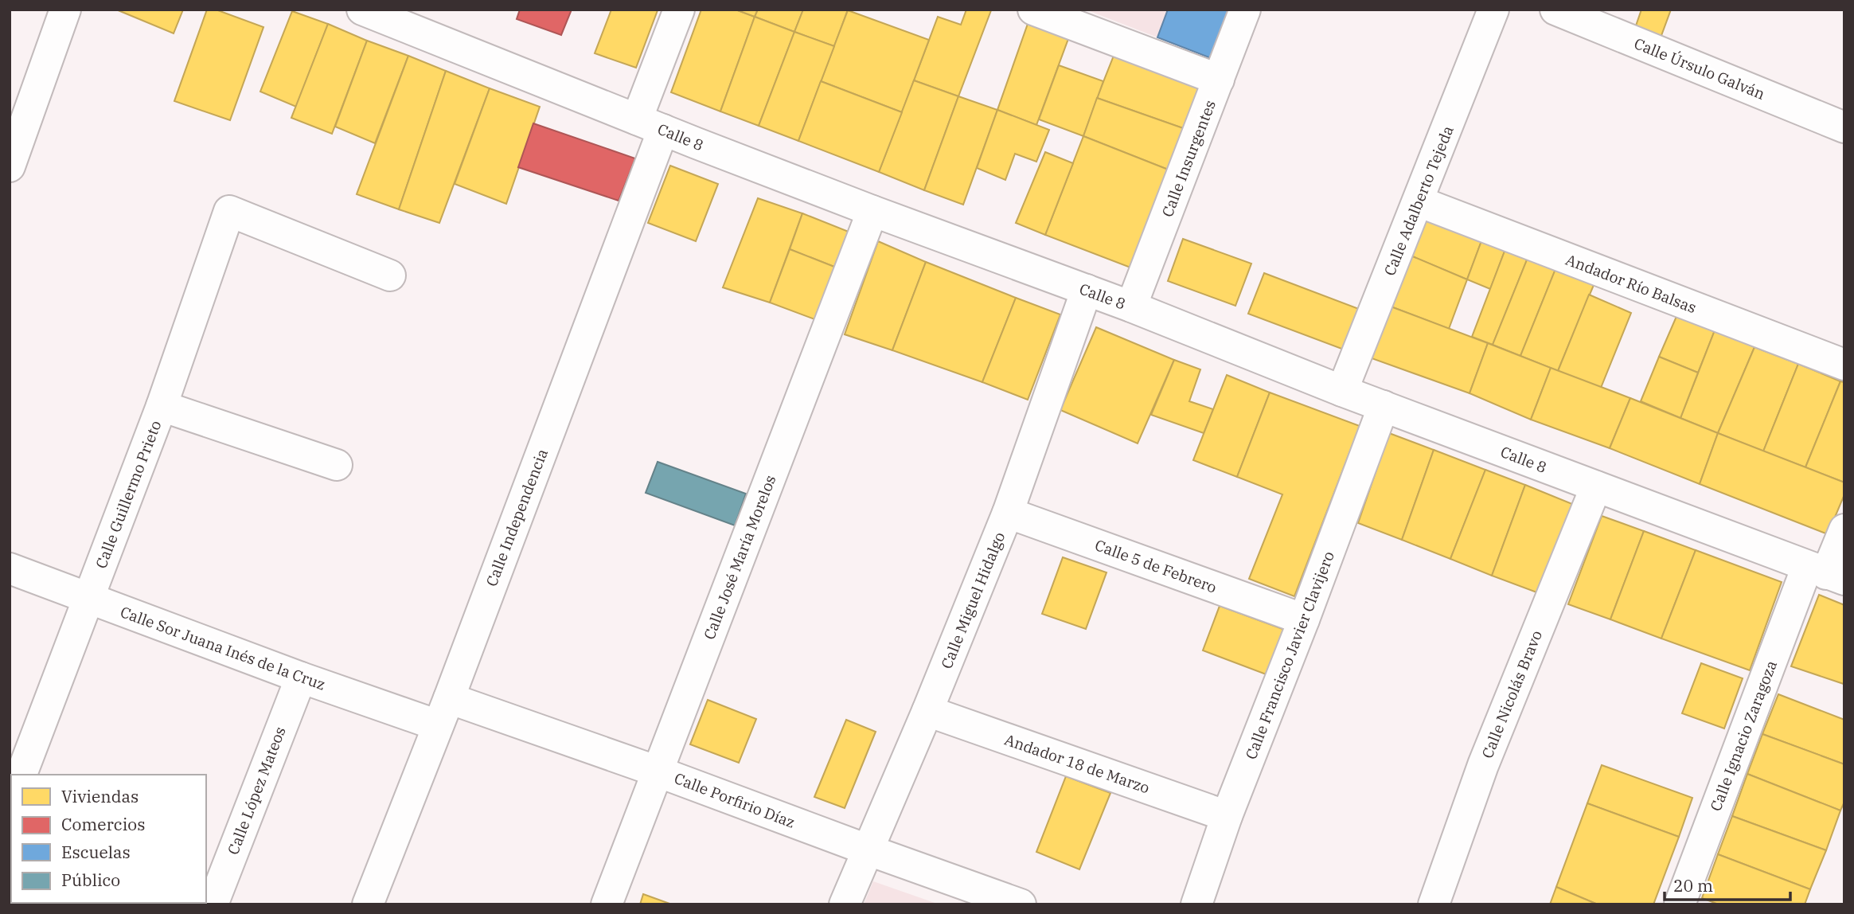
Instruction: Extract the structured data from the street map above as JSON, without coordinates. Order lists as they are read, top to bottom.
{
  "streets": {
    "street": [
      "Calle Úrsulo Galván",
      "Calle 8",
      "Calle Insurgentes",
      "Calle Adalberto Tejeda",
      "Andador Río Balsas",
      "Calle Guillermo Prieto",
      "Calle Independencia",
      "Calle José María Morelos",
      "Calle 5 de Febrero",
      "Calle Miguel Hidalgo",
      "Calle Sor Juana Inés de la Cruz",
      "Calle Francisco Javier Clavijero",
      "Calle Nicolás Bravo",
      "Calle Ignacio Zaragoza",
      "Andador 18 de Marzo",
      "Calle López Mateos",
      "Calle Porfirio Díaz"
    ]
  },
  "crossings": [
    ["Calle 8", "Calle Insurgentes"],
    ["Calle 8", "Calle Adalberto Tejeda"],
    ["Calle 8", "Calle Independencia"],
    ["Calle 8", "Calle José María Morelos"],
    ["Calle 8", "Calle Miguel Hidalgo"],
    ["Calle 8", "Calle Francisco Javier Clavijero"],
    ["Calle 8", "Calle Nicolás Bravo"],
    ["Calle 8", "Calle Ignacio Zaragoza"],
    ["Calle Adalberto Tejeda", "Andador Río Balsas"],
    ["Calle Guillermo Prieto", "Calle Sor Juana Inés de la Cruz"],
    ["Calle Independencia", "Calle Sor Juana Inés de la Cruz"],
    ["Calle Independencia", "Calle Porfirio Díaz"],
    ["Calle José María Morelos", "Calle Porfirio Díaz"],
    ["Calle 5 de Febrero", "Calle Miguel Hidalgo"],
    ["Calle 5 de Febrero", "Calle Francisco Javier Clavijero"],
    ["Calle Miguel Hidalgo", "Andador 18 de Marzo"],
    ["Calle Miguel Hidalgo", "Calle Porfirio Díaz"],
    ["Calle Sor Juana Inés de la Cruz", "Calle López Mateos"],
    ["Calle Francisco Javier Clavijero", "Andador 18 de Marzo"]
  ],
  "legend": [
    "Viviendas",
    "Comercios",
    "Escuelas",
    "Público"
  ],
  "scale_bar": "20 m"
}
